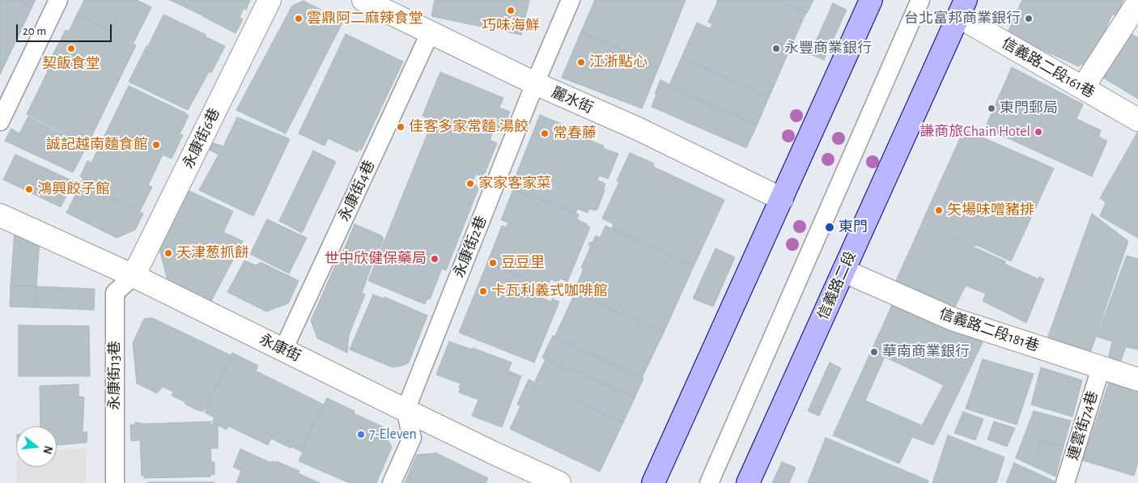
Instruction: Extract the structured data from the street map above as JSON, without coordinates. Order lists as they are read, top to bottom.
{
  "streets": {
    "main road": ["信義路二段"],
    "street": [
      "信義路二段161巷",
      "麗水街",
      "永康街6巷",
      "信義路二段181巷",
      "永康街"
    ],
    "lane": [
      "永康街4巷",
      "永康街2巷",
      "永康街13巷",
      "連雲街74巷"
    ]
  },
  "crossings": [
    ["信義路二段161巷", "信義路二段"],
    ["麗水街", "永康街4巷"],
    ["麗水街", "永康街2巷"],
    ["永康街6巷", "永康街"],
    ["永康街6巷", "永康街13巷"],
    ["永康街4巷", "永康街"],
    ["永康街2巷", "永康街"],
    ["信義路二段", "信義路二段181巷"],
    ["信義路二段181巷", "連雲街74巷"],
    ["永康街", "永康街13巷"]
  ],
  "places": [
    "巧味海鮮",
    "雲鼎阿二麻辣食堂",
    "台北富邦商業銀行",
    "契飯食堂",
    "永豐商業銀行",
    "江浙點心",
    "東門郵局",
    "佳客多家常麵.湯餃",
    "謙商旅Chain Hotel",
    "常春藤",
    "誠記越南麵食館",
    "家家客家菜",
    "鴻興餃子館",
    "矢場味噌豬排",
    "東門",
    "天津葱抓餅",
    "世中欣健保藥局",
    "豆豆里",
    "卡瓦利義式咖啡館",
    "華南商業銀行",
    "7-Eleven"
  ],
  "scale_bar": "20 m",
  "north": "right"
}
